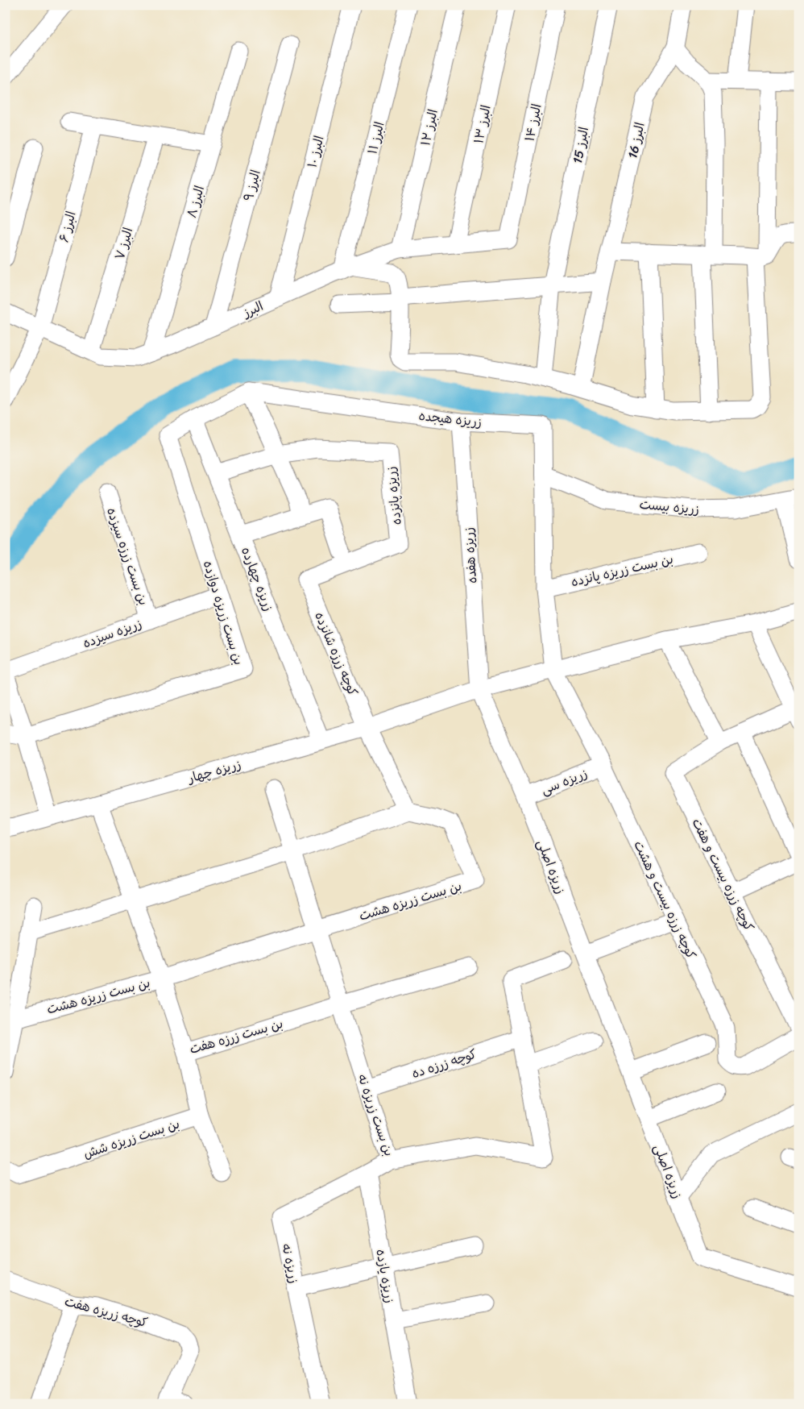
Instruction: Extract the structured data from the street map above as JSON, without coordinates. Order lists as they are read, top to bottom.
{
  "streets": {
    "street": [
      "البرز ۱۴",
      "البرز ۱۳",
      "البرز ۱۲",
      "البرز ۱۱",
      "البرز 16",
      "البرز 15",
      "البرز ۱۰",
      "البرز ۹",
      "البرز ۸",
      "البرز ۶",
      "البرز ۷",
      "البرز",
      "زریزه هیجده",
      "زریزه پانزده",
      "زریزه بیست",
      "زریزه هفده",
      "بن بست زرزه سیزده",
      "بن بست زریزه پانزده",
      "زریزه چهارده",
      "بن بست زریزه دوازده",
      "زریزه سیزده",
      "کوچه زرزه شانزده",
      "زریزه چهار",
      "زریزه سی",
      "زریزه اصلی",
      "کوچه زرزه بیست و هفت",
      "کوچه زرزه بیست و هشت",
      "بن بست زریزه هشت",
      "بن بست زرزه هفت",
      "کوچه زرزه ده",
      "بن بست زریزه نه",
      "بن بست زریزه شش",
      "زریزه نه",
      "زریزه یازده",
      "کوچه زریزه هفت"
    ]
  },
  "crossings": [
    ["البرز ۱۴", "البرز"],
    ["البرز ۱۳", "البرز"],
    ["البرز ۱۲", "البرز"],
    ["البرز ۱۱", "البرز"],
    ["البرز ۱۰", "البرز"],
    ["البرز ۹", "البرز"],
    ["البرز ۸", "البرز"],
    ["البرز ۶", "البرز"],
    ["البرز ۷", "البرز"],
    ["زریزه هیجده", "زریزه بیست"],
    ["زریزه هیجده", "زریزه هفده"],
    ["زریزه هیجده", "بن بست زریزه پانزده"],
    ["زریزه هیجده", "بن بست زریزه دوازده"],
    ["زریزه هیجده", "کوچه زرزه بیست و هشت"],
    ["زریزه پانزده", "زریزه چهارده"],
    ["زریزه پانزده", "کوچه زرزه شانزده"],
    ["زریزه هفده", "زریزه چهار"],
    ["زریزه هفده", "زریزه اصلی"],
    ["بن بست زرزه سیزده", "زریزه سیزده"],
    ["زریزه چهارده", "بن بست زریزه دوازده"],
    ["زریزه چهارده", "زریزه چهار"],
    ["بن بست زریزه دوازده", "زریزه سیزده"],
    ["کوچه زرزه شانزده", "زریزه چهار"],
    ["کوچه زرزه شانزده", "بن بست زریزه هشت"],
    ["زریزه چهار", "زریزه اصلی"],
    ["زریزه چهار", "بن بست زرزه هفت"],
    ["زریزه سی", "زریزه اصلی"],
    ["زریزه سی", "کوچه زرزه بیست و هشت"],
    ["بن بست زریزه هشت", "بن بست زرزه هفت"],
    ["بن بست زریزه هشت", "بن بست زریزه نه"],
    ["بن بست زرزه هفت", "بن بست زریزه نه"],
    ["کوچه زرزه ده", "بن بست زریزه نه"],
    ["زریزه نه", "زریزه یازده"]
  ]
}
